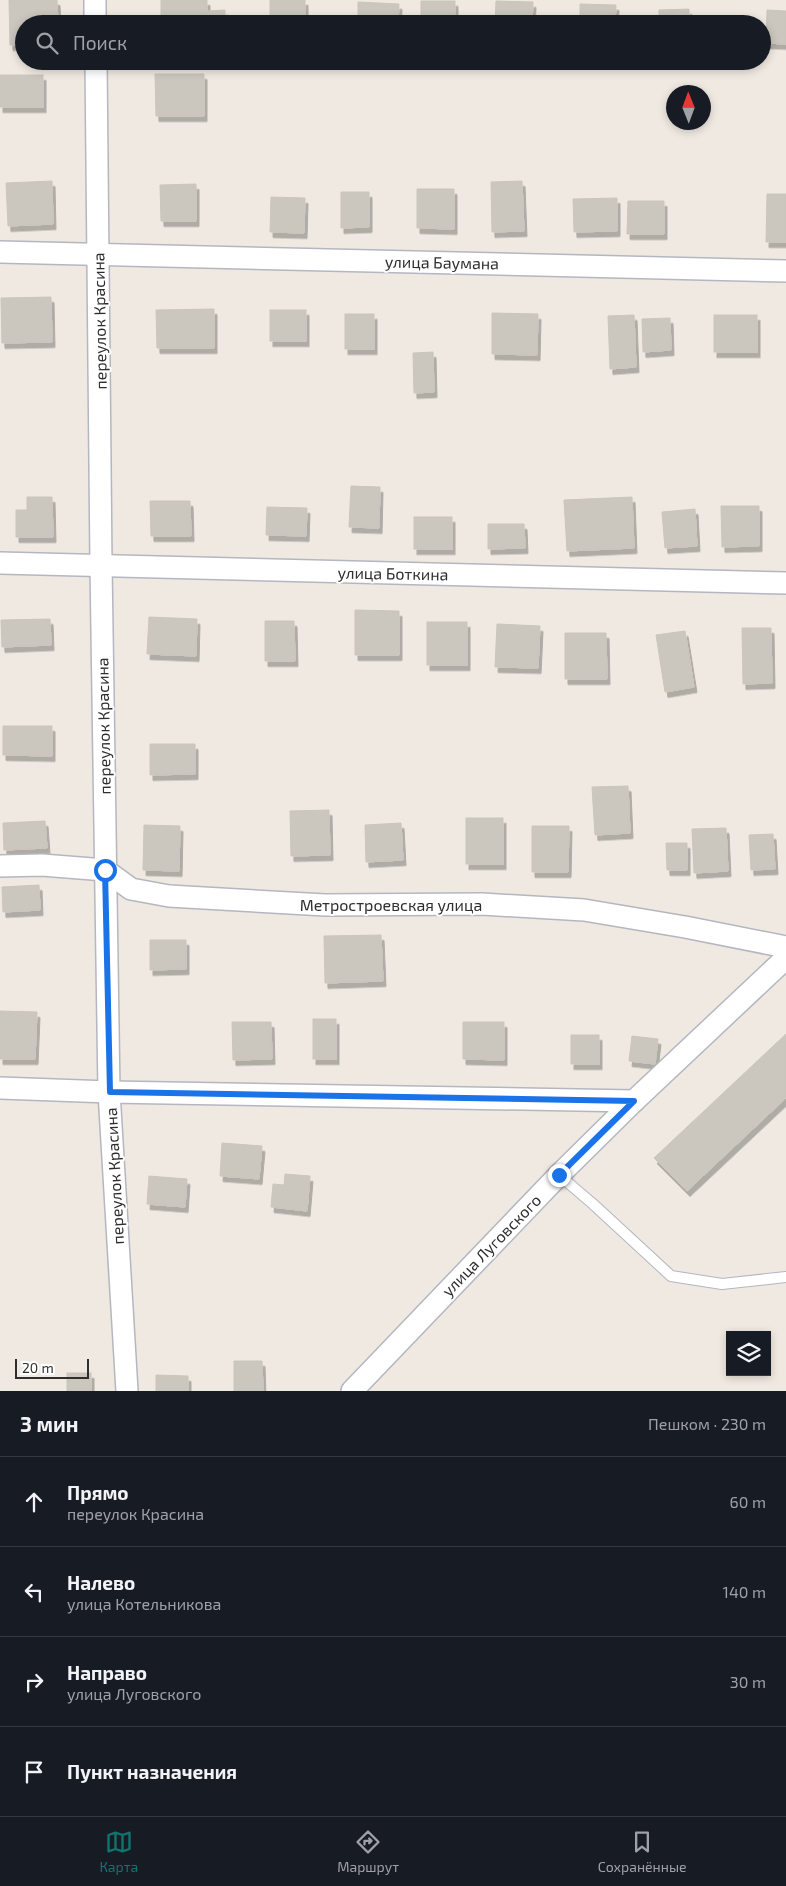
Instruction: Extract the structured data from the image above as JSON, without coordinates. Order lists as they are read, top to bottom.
{
  "streets": {
    "street": [
      "улица Баумана",
      "переулок Красина",
      "улица Боткина",
      "Метростроевская улица",
      "улица Луговского"
    ]
  },
  "crossings": [
    ["улица Баумана", "переулок Красина"],
    ["переулок Красина", "улица Боткина"],
    ["переулок Красина", "Метростроевская улица"]
  ],
  "scale_bar": "20 m",
  "north": "top",
  "page": {
    "search": "Поиск",
    "scale": "20 m",
    "heading": ["3 мин", "Пешком · 230 m"],
    "list": [
      ["Прямо", "переулок Красина", "60 m"],
      ["Налево", "улица Котельникова", "140 m"],
      ["Направо", "улица Луговского", "30 m"],
      "Пункт назначения"
    ],
    "nav": ["Карта", "Маршрут", "Сохранённые"]
  }
}
